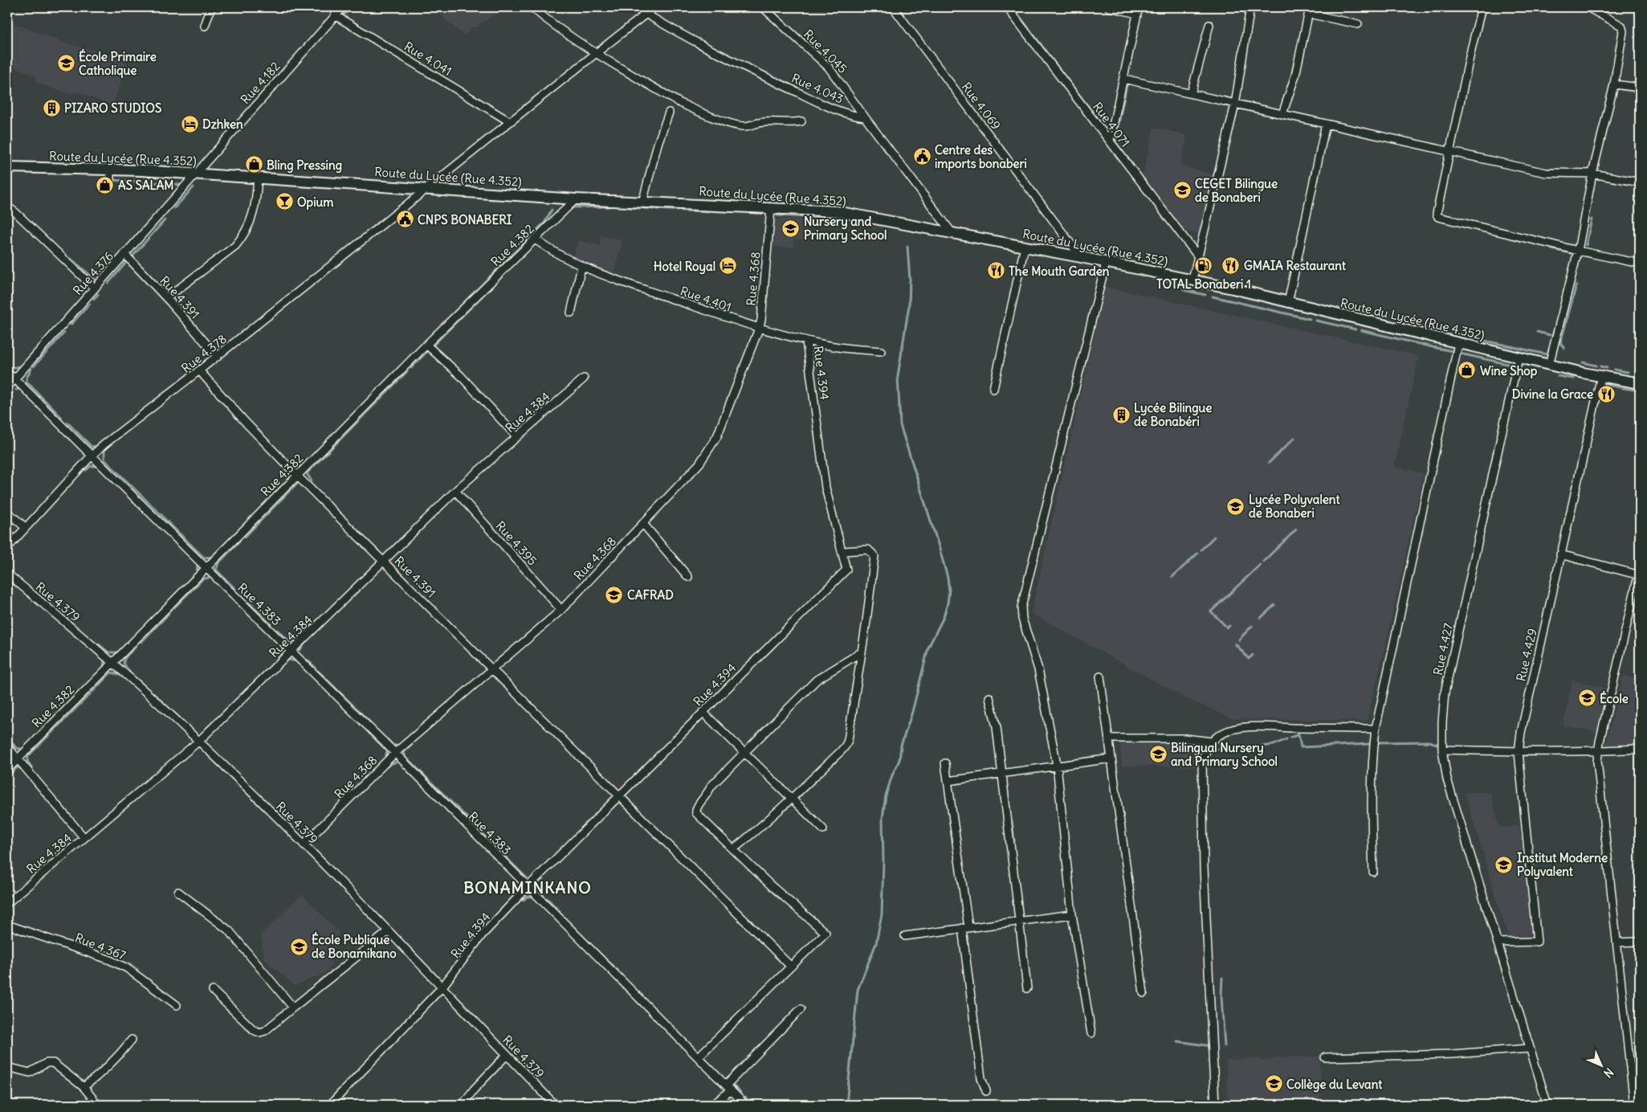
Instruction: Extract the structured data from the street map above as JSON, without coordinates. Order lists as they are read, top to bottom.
{
  "streets": {
    "main road": ["Route du Lycée (Rue 4.352)"],
    "street": [
      "Rue 4.045",
      "Rue 4.041",
      "Rue 4.182",
      "Rue 4.043",
      "Rue 4.069",
      "Rue 4.071",
      "Rue 4.382",
      "Rue 4.376",
      "Rue 4.368",
      "Rue 4.391",
      "Rue 4.401",
      "Rue 4.378",
      "Rue 4.394",
      "Rue 4.384",
      "Rue 4.395",
      "Rue 4.379",
      "Rue 4.383",
      "Rue 4.427",
      "Rue 4.429",
      "Rue 4.367"
    ]
  },
  "crossings": [
    ["Rue 4.045", "Rue 4.043"],
    ["Rue 4.041", "Rue 4.182"],
    ["Rue 4.041", "Rue 4.378"],
    ["Rue 4.182", "Route du Lycée (Rue 4.352)"],
    ["Rue 4.182", "Rue 4.376"],
    ["Rue 4.043", "Rue 4.378"],
    ["Rue 4.069", "Route du Lycée (Rue 4.352)"],
    ["Route du Lycée (Rue 4.352)", "Rue 4.382"],
    ["Route du Lycée (Rue 4.352)", "Rue 4.376"],
    ["Route du Lycée (Rue 4.352)", "Rue 4.368"],
    ["Route du Lycée (Rue 4.352)", "Rue 4.378"],
    ["Route du Lycée (Rue 4.352)", "Rue 4.427"],
    ["Route du Lycée (Rue 4.352)", "Rue 4.429"],
    ["Rue 4.382", "Rue 4.391"],
    ["Rue 4.382", "Rue 4.401"],
    ["Rue 4.382", "Rue 4.379"],
    ["Rue 4.382", "Rue 4.383"],
    ["Rue 4.376", "Rue 4.391"],
    ["Rue 4.376", "Rue 4.383"],
    ["Rue 4.368", "Rue 4.391"],
    ["Rue 4.368", "Rue 4.401"],
    ["Rue 4.368", "Rue 4.395"],
    ["Rue 4.368", "Rue 4.379"],
    ["Rue 4.368", "Rue 4.383"],
    ["Rue 4.391", "Rue 4.378"],
    ["Rue 4.391", "Rue 4.394"],
    ["Rue 4.391", "Rue 4.384"],
    ["Rue 4.401", "Rue 4.394"],
    ["Rue 4.378", "Rue 4.383"],
    ["Rue 4.394", "Rue 4.379"],
    ["Rue 4.394", "Rue 4.383"],
    ["Rue 4.384", "Rue 4.395"],
    ["Rue 4.384", "Rue 4.379"],
    ["Rue 4.384", "Rue 4.383"],
    ["Rue 4.427", "Rue 4.429"]
  ],
  "districts": ["BONAMINKANO"],
  "places": {
    "school or university": [
      "École Primaire Catholique",
      "CEGET Bilingue de Bonaberi",
      "Nursery and Primary School",
      "Lycée Polyvalent de Bonaberi",
      "CAFRAD",
      "École",
      "Bilingual Nursery and Primary School",
      "Institut Moderne Polyvalent",
      "École Publique de Bonamikano",
      "Collège du Levant"
    ],
    "building": ["PIZARO STUDIOS", "Lycée Bilingue de Bonabéri"],
    "hotel": ["Dzhken", "Hotel Royal"],
    "public building": ["Centre des imports bonaberi", "CNPS BONABERI"],
    "shop": ["Bling Pressing", "AS SALAM", "Wine Shop"],
    "bar": ["Opium"],
    "fuel station": ["TOTAL Bonaberi 1"],
    "restaurant": ["GMAIA Restaurant", "The Mouth Garden", "Divine la Grace"]
  },
  "north": "bottom right"
}
